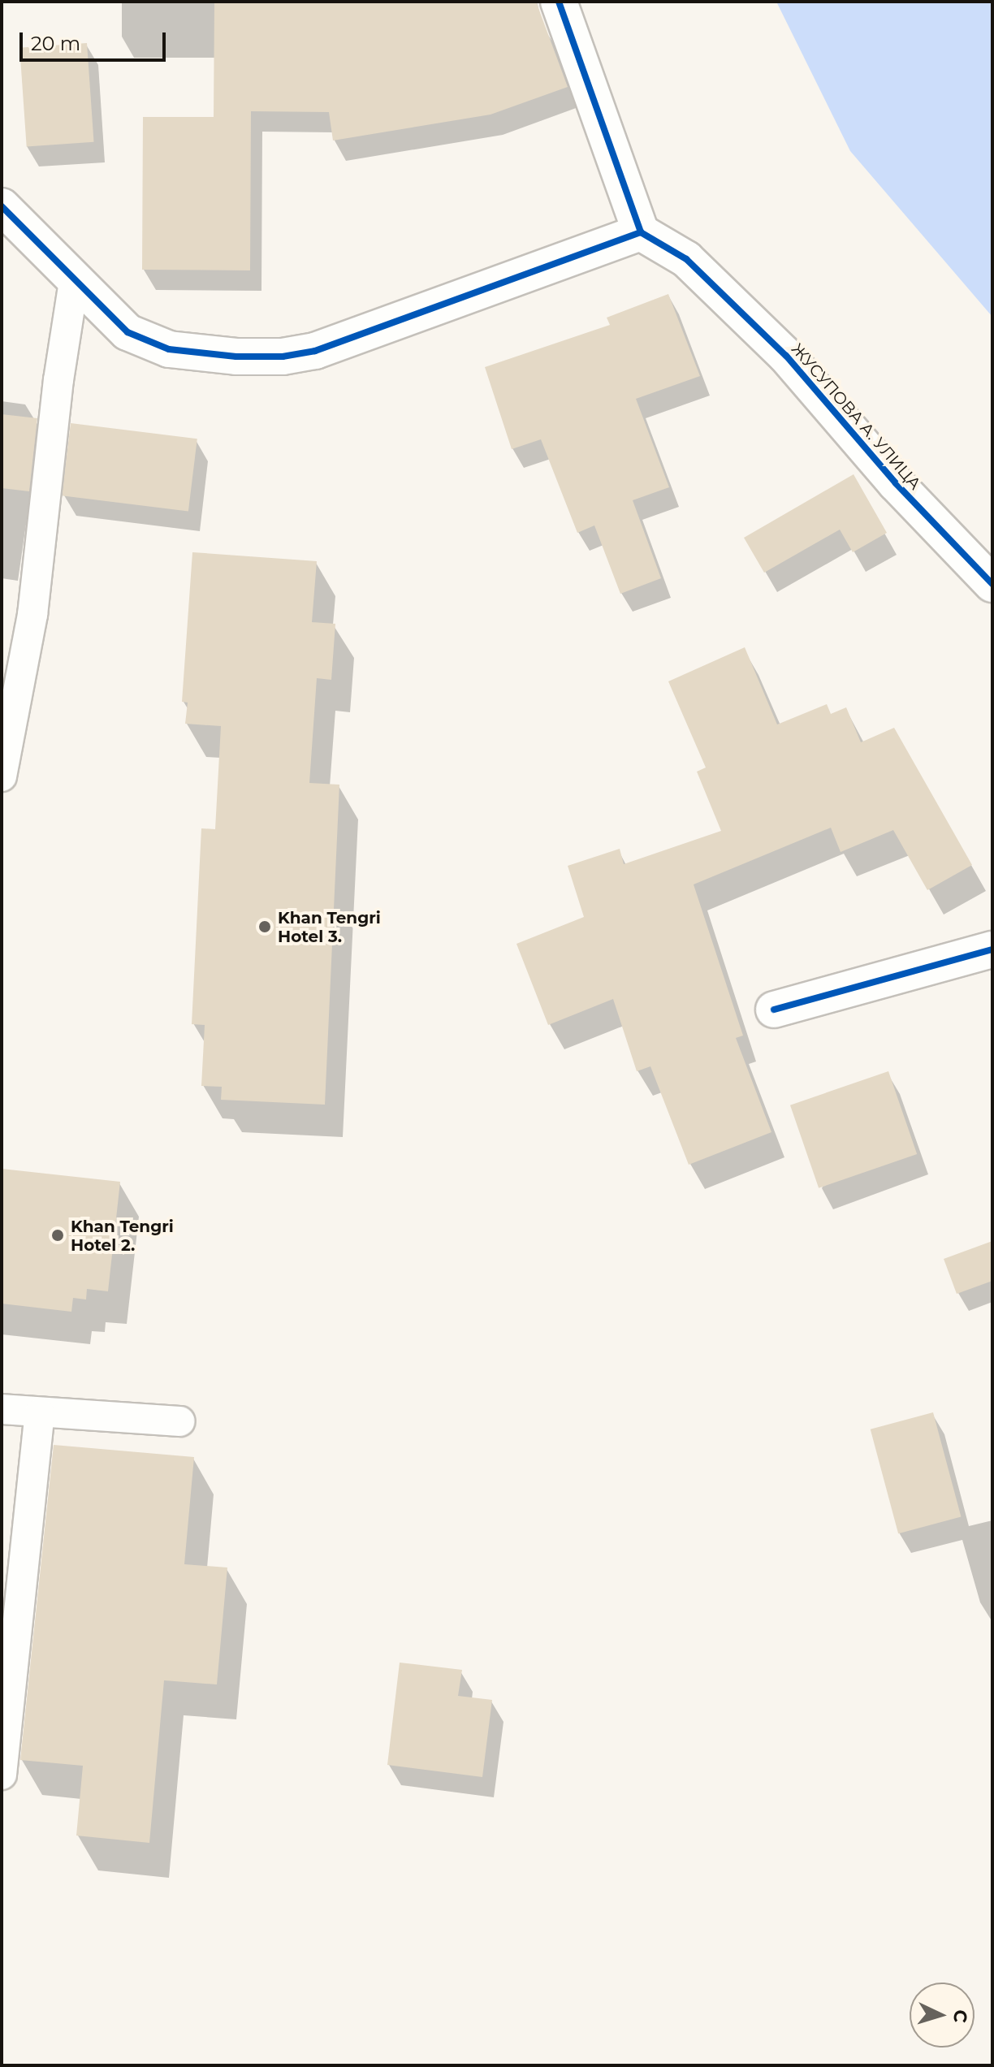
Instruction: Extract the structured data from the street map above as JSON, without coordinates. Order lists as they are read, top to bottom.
{
  "streets": {
    "street": ["ЖУСУПОВА А. УЛИЦА"]
  },
  "places": ["Khan Tengri Hotel 3.", "Khan Tengri Hotel 2."],
  "scale_bar": "20 m",
  "north": "right"
}
